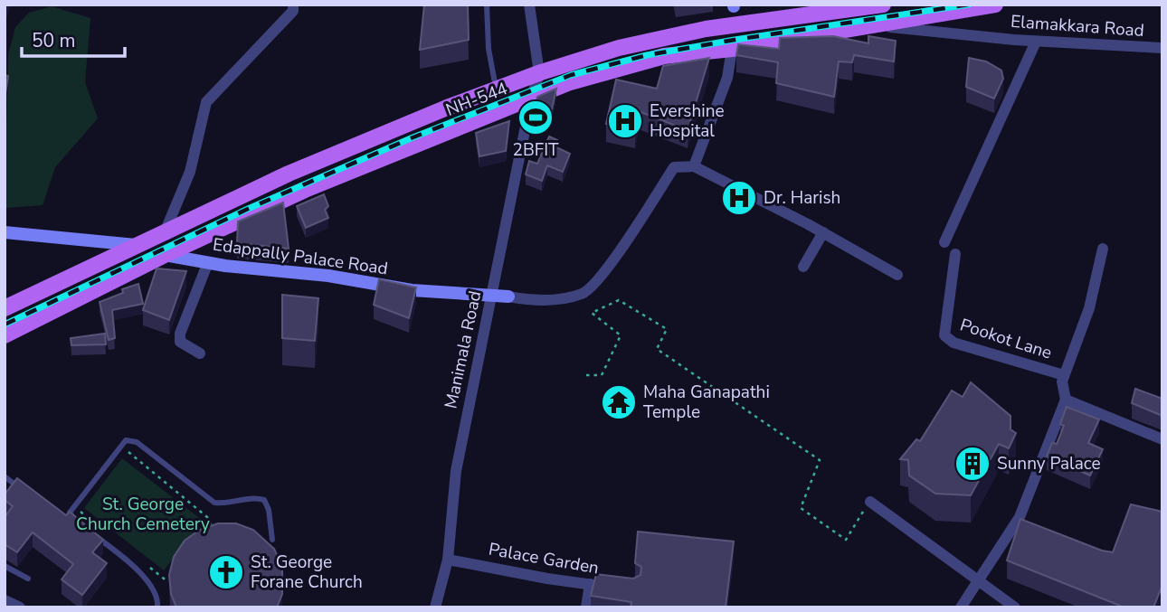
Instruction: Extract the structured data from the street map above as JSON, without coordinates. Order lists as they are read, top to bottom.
{
  "streets": {
    "main road": ["NH-544"],
    "street": [
      "Elamakkara Road",
      "Edappally Palace Road",
      "Pookot Lane",
      "Manimala Road",
      "Palace Garden"
    ]
  },
  "crossings": [
    ["Elamakkara Road", "NH-544"],
    ["NH-544", "Edappally Palace Road"],
    ["NH-544", "Manimala Road"],
    ["Edappally Palace Road", "Manimala Road"],
    ["Manimala Road", "Palace Garden"]
  ],
  "parks": ["St. George Church Cemetery"],
  "places": {
    "sports": ["2BFIT"],
    "hospital": ["Evershine Hospital", "Dr. Harish"],
    "temple": ["Maha Ganapathi Temple"],
    "building": ["Sunny Palace"],
    "church": ["St. George Forane Church"]
  },
  "scale_bar": "50 m"
}
